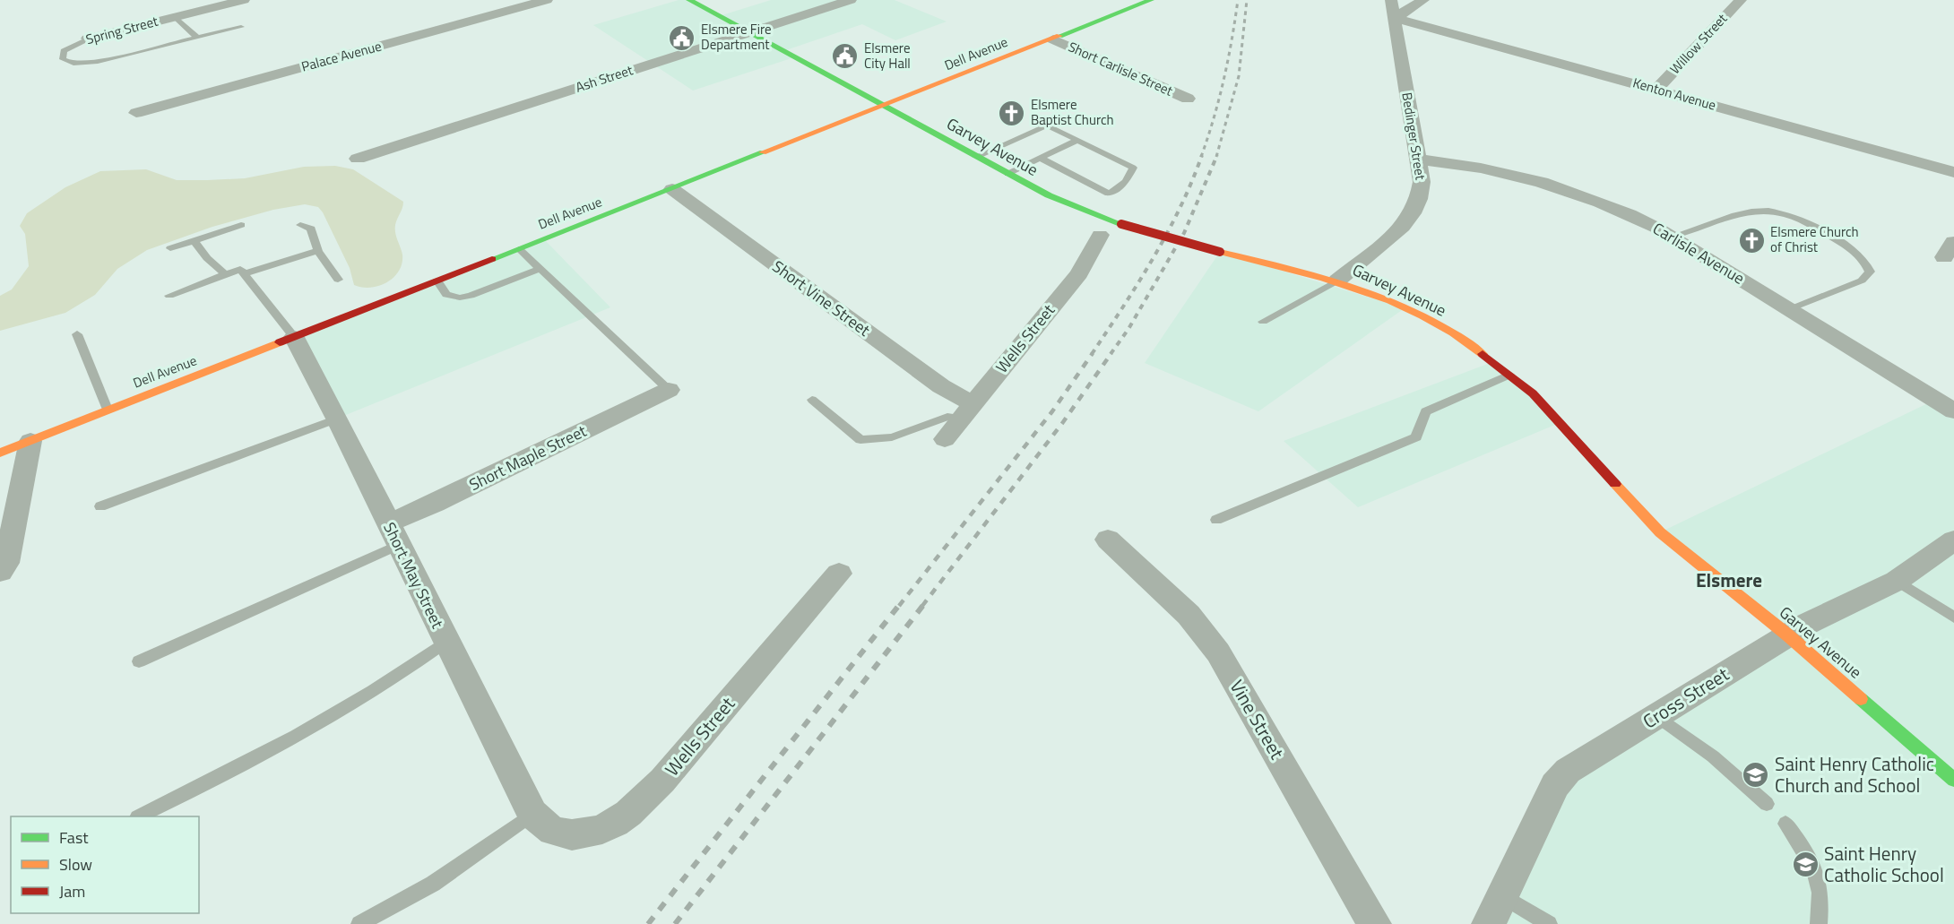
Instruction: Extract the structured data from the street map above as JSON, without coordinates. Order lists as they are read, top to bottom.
{
  "streets": {
    "street": [
      "Spring Street",
      "Willow Street",
      "Dell Avenue",
      "Palace Avenue",
      "Short Carlisle Street",
      "Ash Street",
      "Kenton Avenue",
      "Bedinger Street",
      "Garvey Avenue",
      "Carlisle Avenue",
      "Short Vine Street",
      "Wells Street",
      "Short Maple Street",
      "Short May Street",
      "Cross Street",
      "Vine Street"
    ]
  },
  "crossings": [
    ["Willow Street", "Kenton Avenue"],
    ["Dell Avenue", "Short Carlisle Street"],
    ["Dell Avenue", "Garvey Avenue"],
    ["Dell Avenue", "Short Vine Street"],
    ["Dell Avenue", "Short May Street"],
    ["Ash Street", "Garvey Avenue"],
    ["Kenton Avenue", "Bedinger Street"],
    ["Bedinger Street", "Garvey Avenue"],
    ["Bedinger Street", "Carlisle Avenue"],
    ["Garvey Avenue", "Cross Street"],
    ["Short Vine Street", "Wells Street"],
    ["Wells Street", "Short May Street"],
    ["Short Maple Street", "Short May Street"]
  ],
  "districts": ["Elsmere"],
  "places": {
    "public building": ["Elsmere Fire Department", "Elsmere City Hall"],
    "church": ["Elsmere Baptist Church", "Elsmere Church of Christ"],
    "school or university": ["Saint Henry Catholic Church and School", "Saint Henry Catholic School"]
  },
  "legend": ["Fast", "Slow", "Jam"]
}
